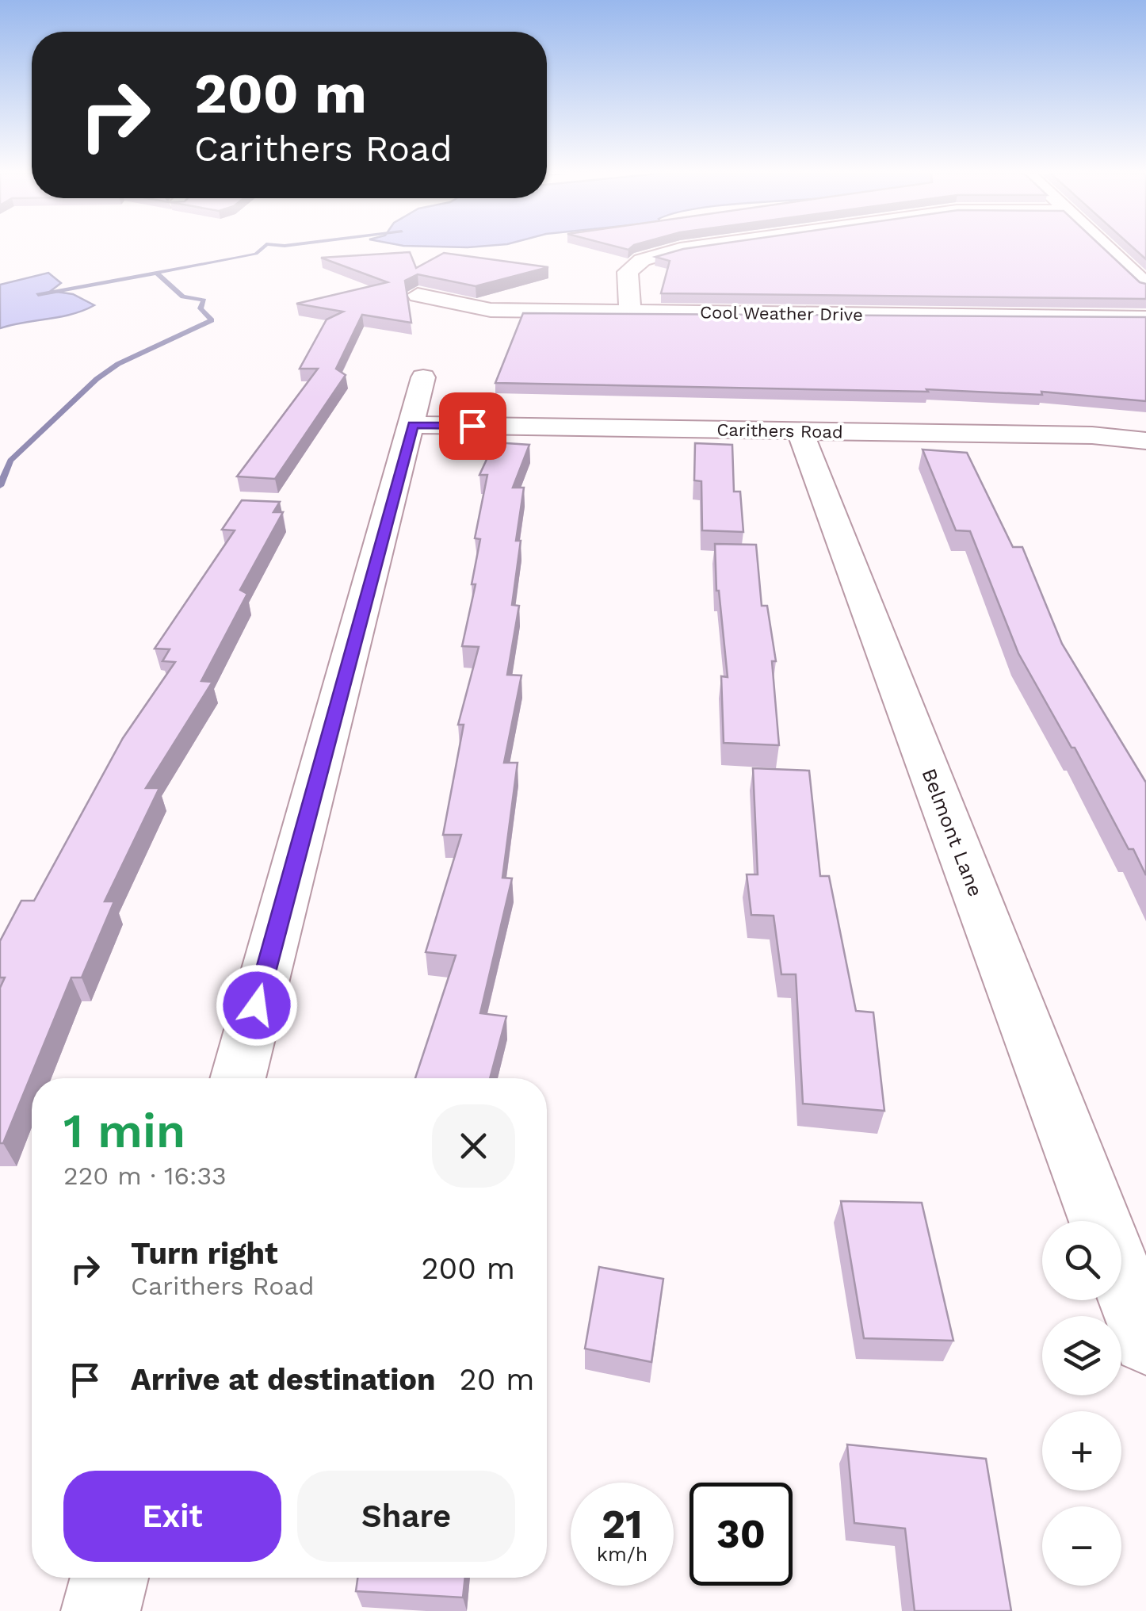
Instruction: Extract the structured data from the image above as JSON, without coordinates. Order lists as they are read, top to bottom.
{
  "streets": {
    "street": ["Cool Weather Drive", "Carithers Road", "Belmont Lane"]
  },
  "crossings": [
    ["Carithers Road", "Belmont Lane"]
  ],
  "page": {
    "turn": ["200 m", "Carithers Road"],
    "heading": ["1 min", "220 m · 16:33"],
    "list": [
      {
        "name": "Turn right",
        "note": "Carithers Road",
        "value": "200 m"
      },
      {
        "name": "Arrive at destination",
        "value": "20 m"
      }
    ],
    "map_buttons": ["+", "−"],
    "buttons": ["Exit", "Share"],
    "speed": "21 km/h",
    "limit": "30"
  }
}
